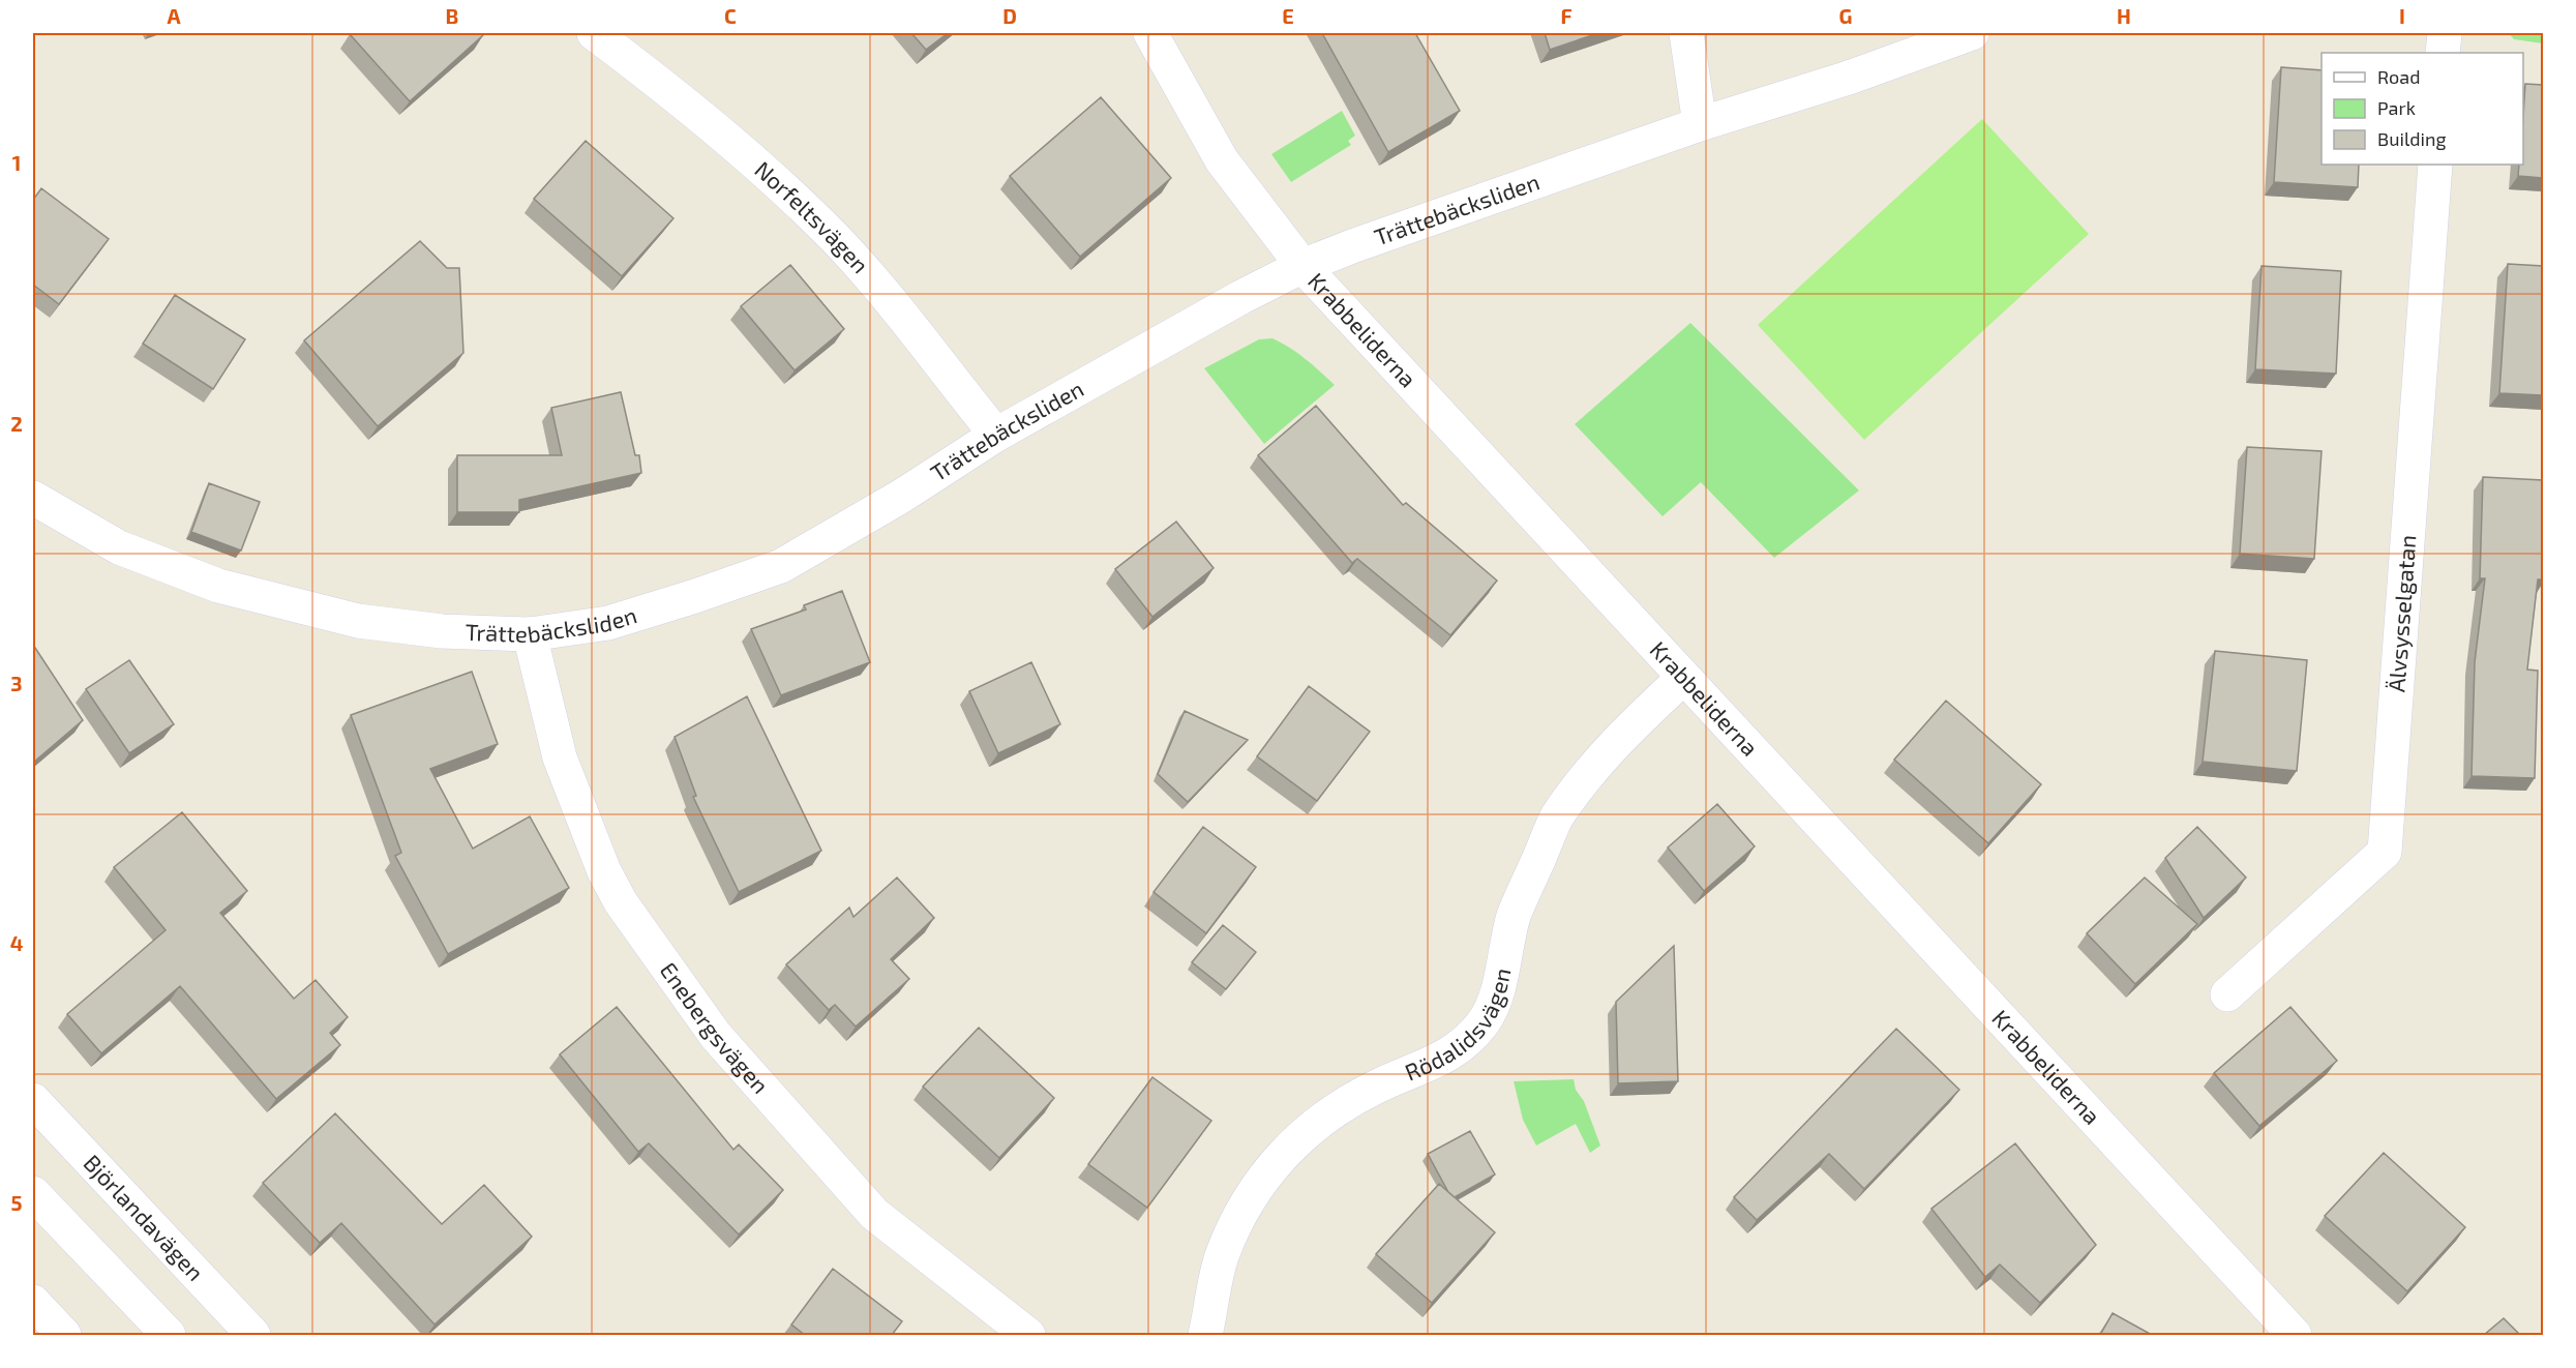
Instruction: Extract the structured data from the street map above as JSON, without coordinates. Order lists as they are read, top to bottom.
{
  "streets": {
    "street": [
      "Trättebäcksliden",
      "Norfeltsvägen",
      "Krabbeliderna",
      "Älvsysselgatan",
      "Rödalidsvägen",
      "Enebergsvägen",
      "Björlandavägen"
    ]
  },
  "crossings": [
    ["Trättebäcksliden", "Norfeltsvägen"],
    ["Trättebäcksliden", "Krabbeliderna"],
    ["Trättebäcksliden", "Enebergsvägen"],
    ["Krabbeliderna", "Rödalidsvägen"]
  ],
  "legend": ["Road", "Park", "Building"],
  "grid": {
    "columns": [
      "A",
      "B",
      "C",
      "D",
      "E",
      "F",
      "G",
      "H",
      "I"
    ],
    "rows": [
      "1",
      "2",
      "3",
      "4",
      "5"
    ]
  }
}
